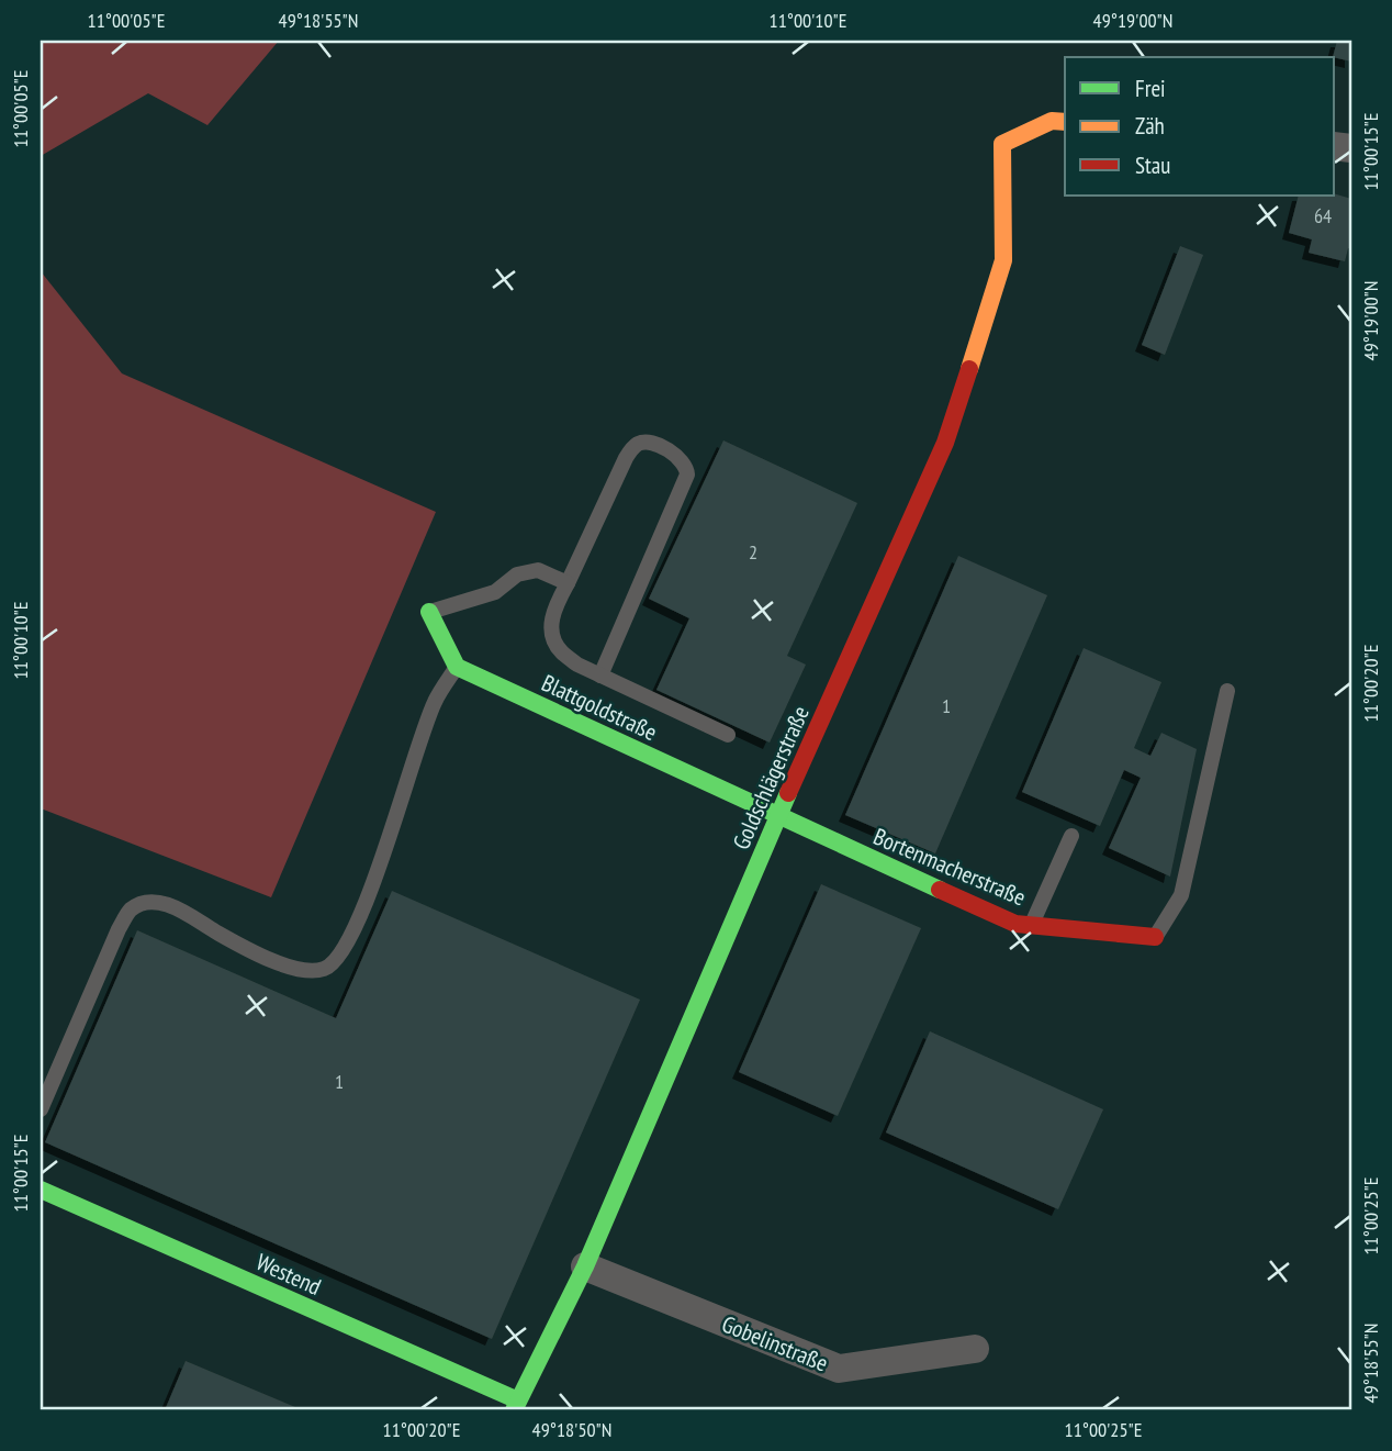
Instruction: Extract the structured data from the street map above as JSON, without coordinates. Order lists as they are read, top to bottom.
{
  "streets": {
    "street": [
      "Blattgoldstraße",
      "Goldschlägerstraße",
      "Bortenmacherstraße",
      "Westend",
      "Gobelinstraße"
    ]
  },
  "crossings": [
    ["Blattgoldstraße", "Goldschlägerstraße"],
    ["Blattgoldstraße", "Bortenmacherstraße"],
    ["Goldschlägerstraße", "Bortenmacherstraße"],
    ["Goldschlägerstraße", "Westend"],
    ["Goldschlägerstraße", "Gobelinstraße"]
  ],
  "house_numbers": [
    "64",
    "2",
    "1",
    "1"
  ],
  "legend": ["Frei", "Zäh", "Stau"],
  "coordinates": [
    "11°00'05\"E",
    "49°18'55\"N",
    "11°00'10\"E",
    "49°19'00\"N",
    "11°00'15\"E",
    "11°00'20\"E",
    "11°00'25\"E",
    "49°18'50\"N"
  ]
}
